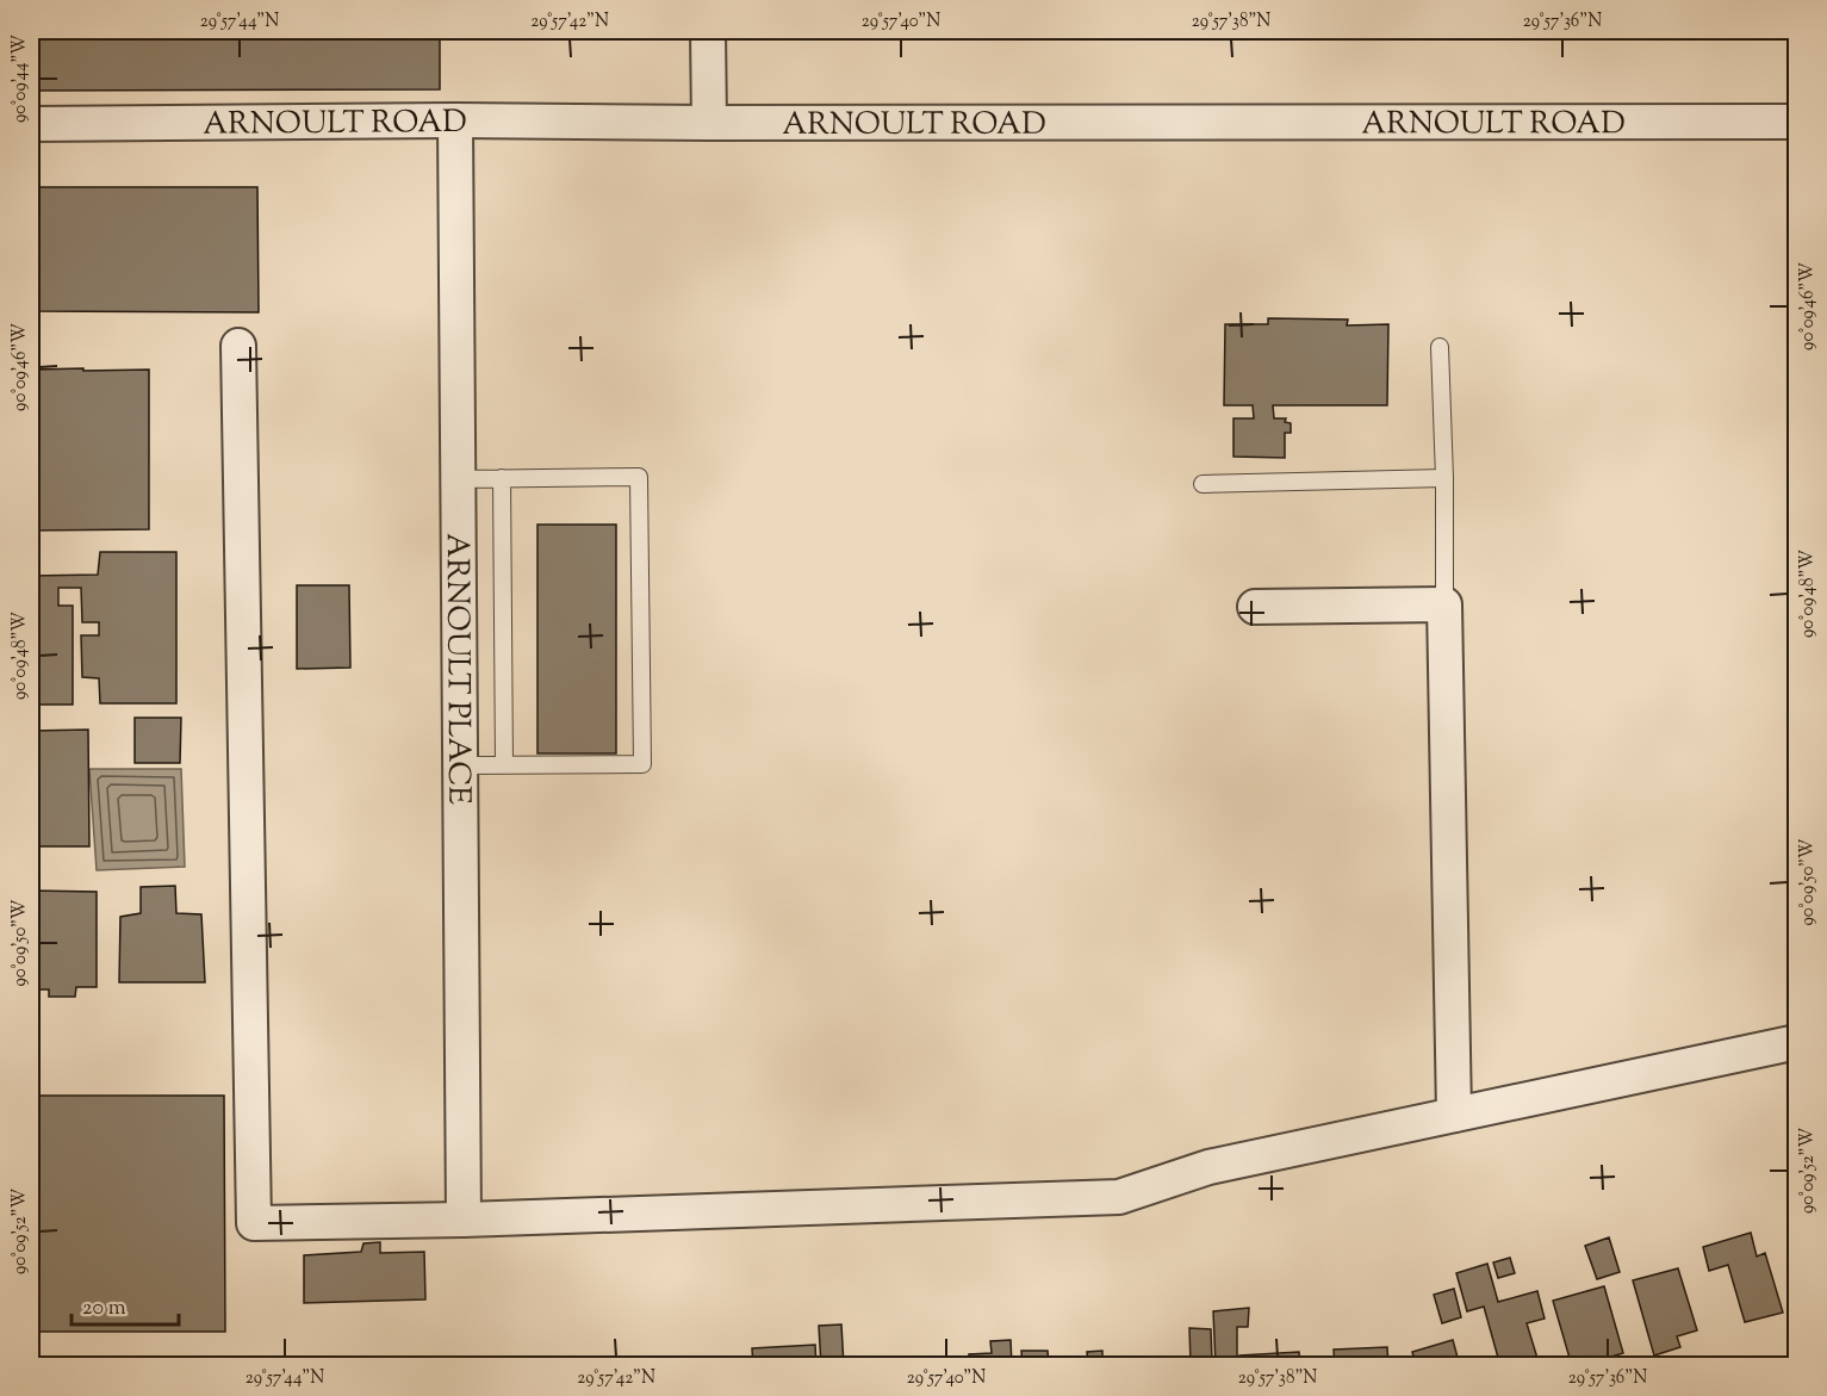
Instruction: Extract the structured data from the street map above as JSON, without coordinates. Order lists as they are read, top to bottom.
{
  "streets": {
    "street": ["ARNOULT ROAD", "ARNOULT PLACE"]
  },
  "crossings": [
    ["ARNOULT ROAD", "ARNOULT PLACE"]
  ],
  "scale_bar": "20 m",
  "coordinates": [
    "29°57'44\"N",
    "29°57'42\"N",
    "29°57'40\"N",
    "29°57'38\"N",
    "29°57'36\"N",
    "90°09'44\"W",
    "90°09'46\"W",
    "90°09'48\"W",
    "90°09'50\"W",
    "90°09'52\"W"
  ]
}
